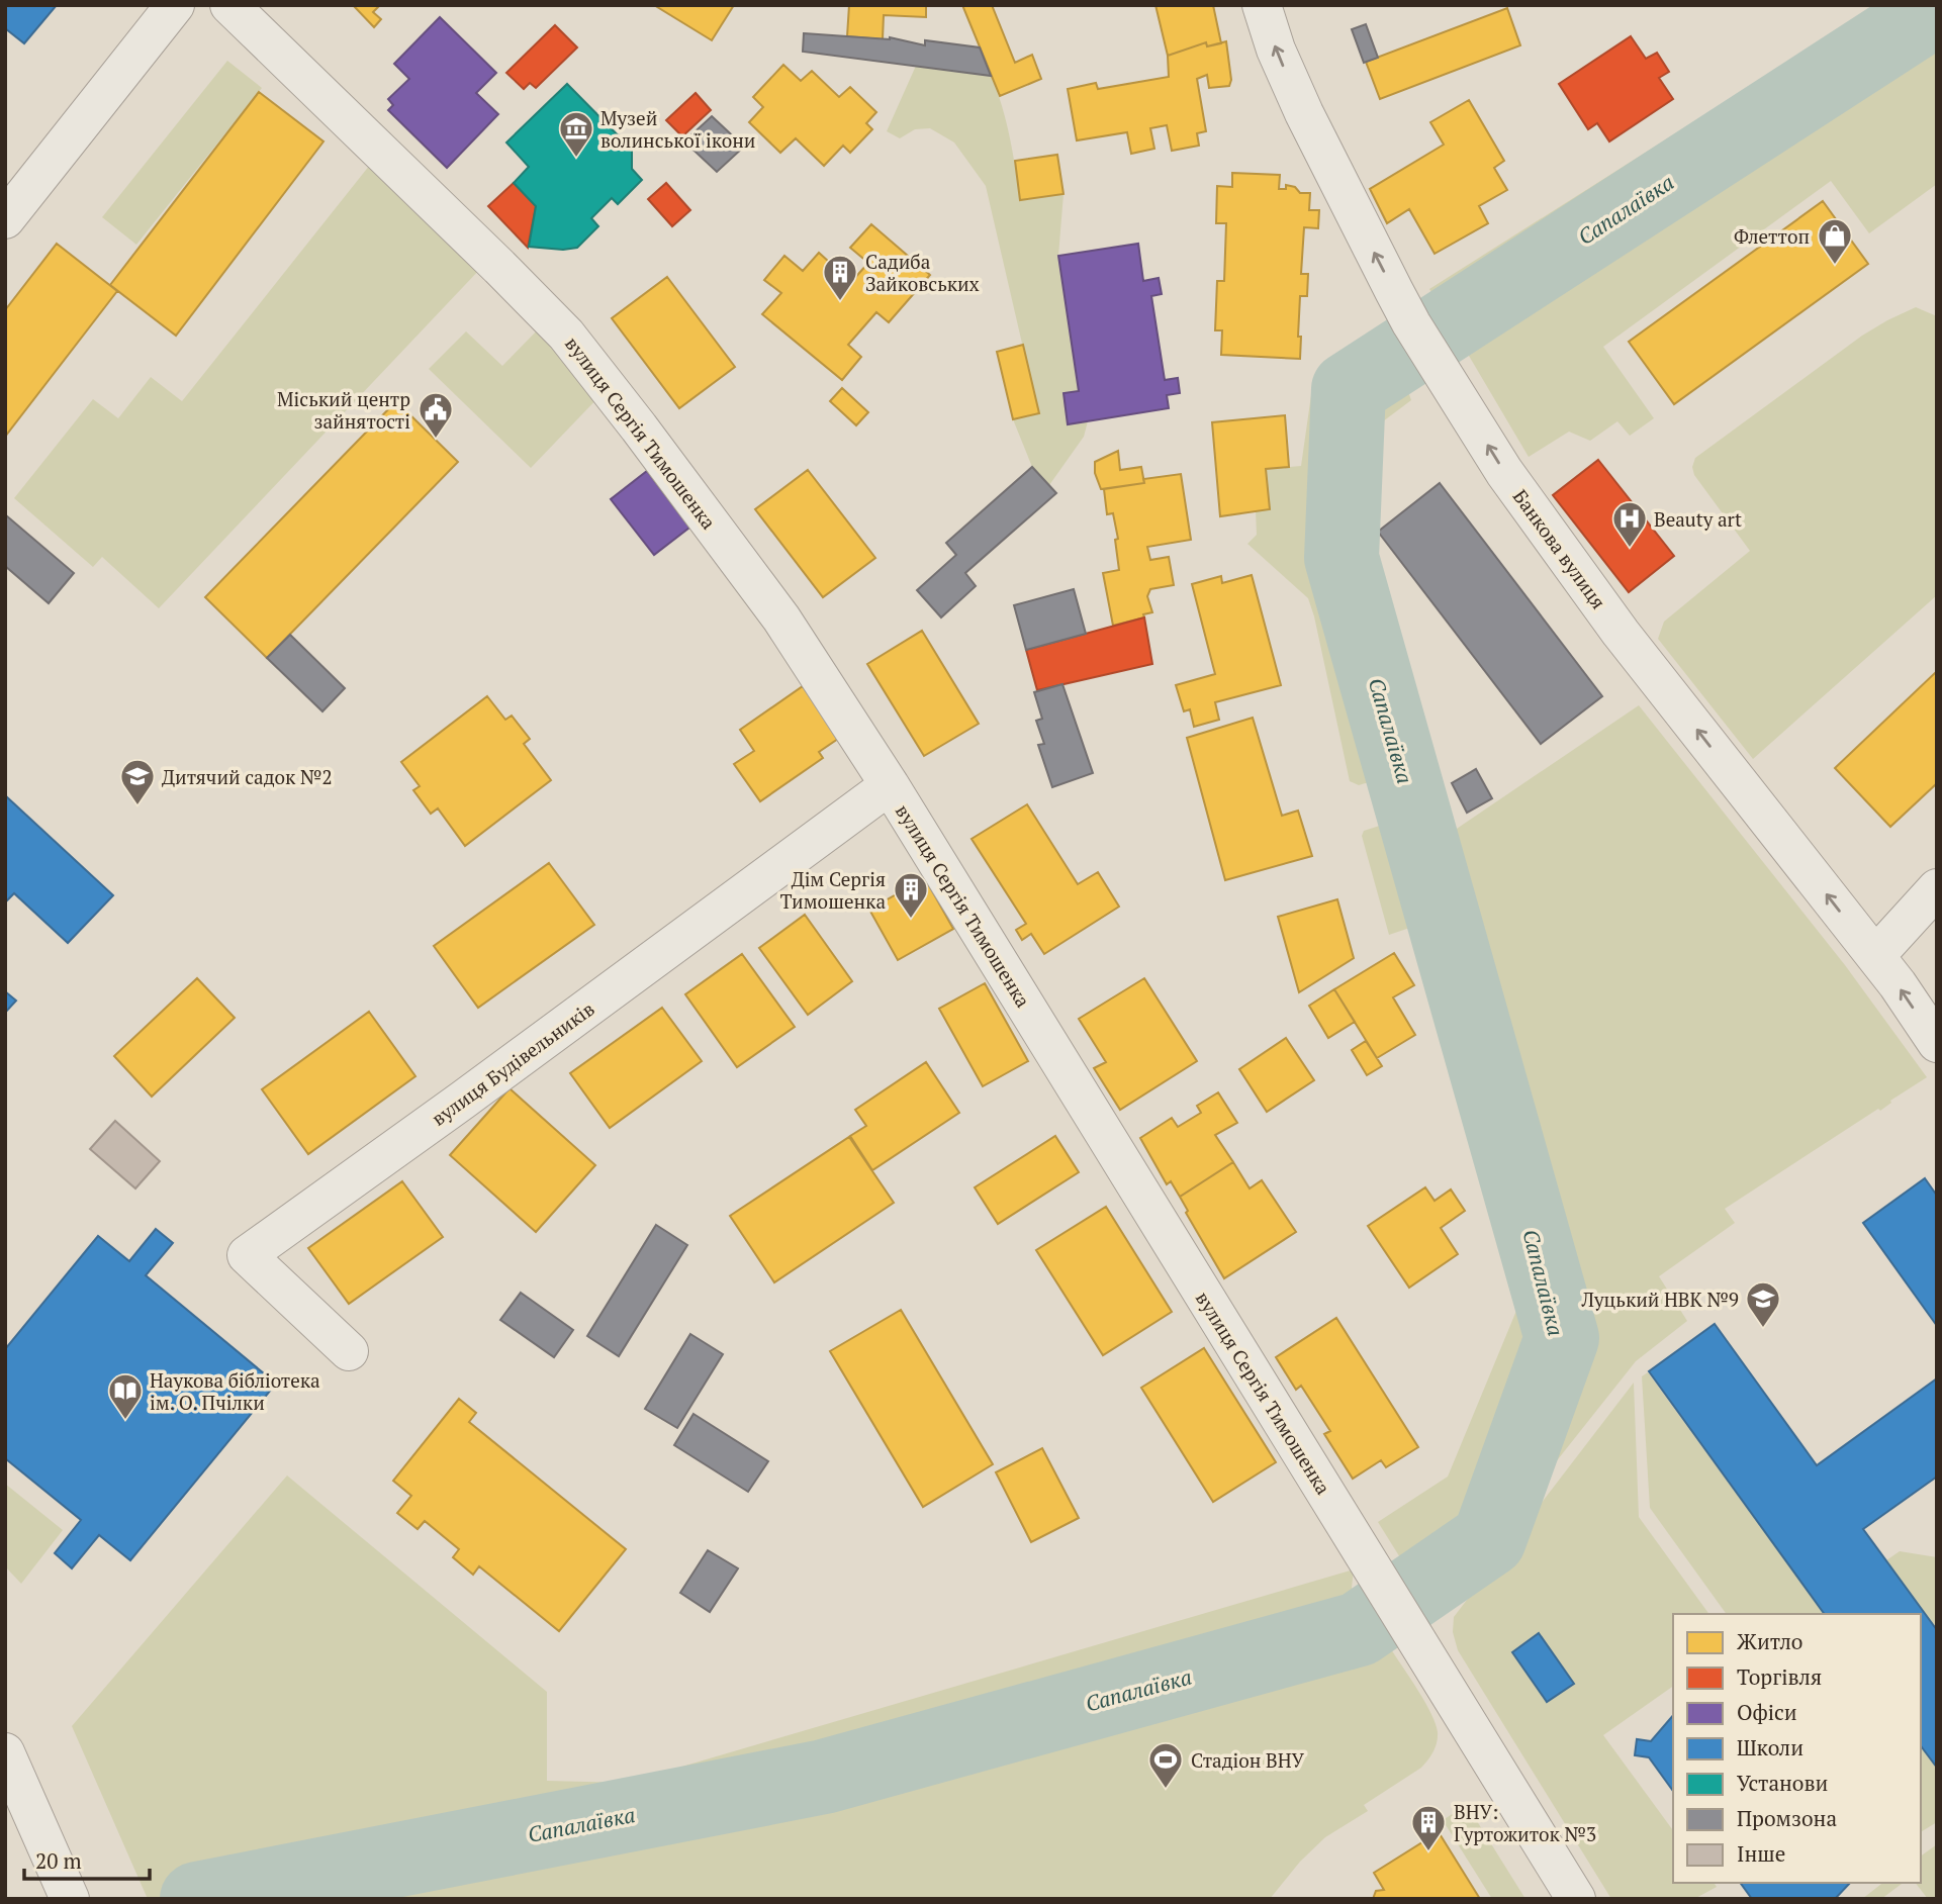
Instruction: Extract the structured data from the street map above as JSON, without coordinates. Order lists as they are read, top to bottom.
{
  "streets": {
    "street": ["вулиця Сергія Тимошенка", "Банкова вулиця", "вулиця Будівельників"]
  },
  "crossings": [
    ["вулиця Сергія Тимошенка", "вулиця Будівельників"]
  ],
  "one_way": ["Банкова вулиця"],
  "water": ["Сапалаївка"],
  "places": {
    "museum": ["Музей волинської ікони"],
    "shop": ["Флеттоп"],
    "building": ["Садиба Зайковських", "Дім Сергія Тимошенка", "ВНУ: Гуртожиток №3"],
    "public building": ["Міський центр зайнятості"],
    "hospital": ["Beauty art"],
    "school or university": ["Дитячий садок №2", "Луцький НВК №9"],
    "library": ["Наукова бібліотека ім. О. Пчілки"],
    "sports": ["Стадіон ВНУ"]
  },
  "legend": [
    "Житло",
    "Торгівля",
    "Офіси",
    "Школи",
    "Установи",
    "Промзона",
    "Інше"
  ],
  "scale_bar": "20 m"
}
